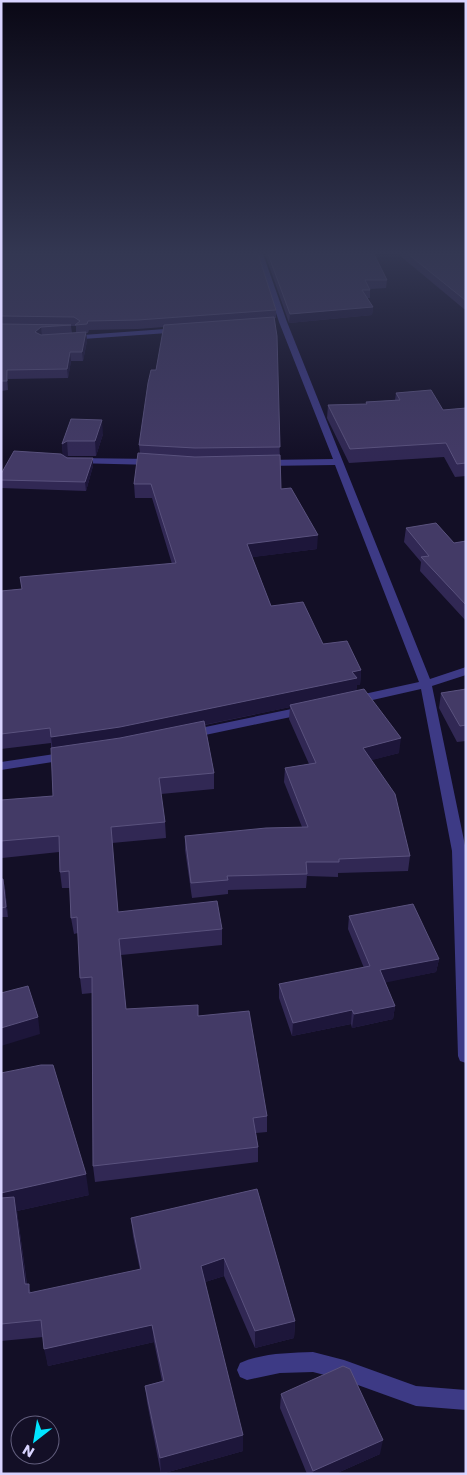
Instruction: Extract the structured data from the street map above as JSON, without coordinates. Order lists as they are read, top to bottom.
{
  "north": "bottom left"
}
